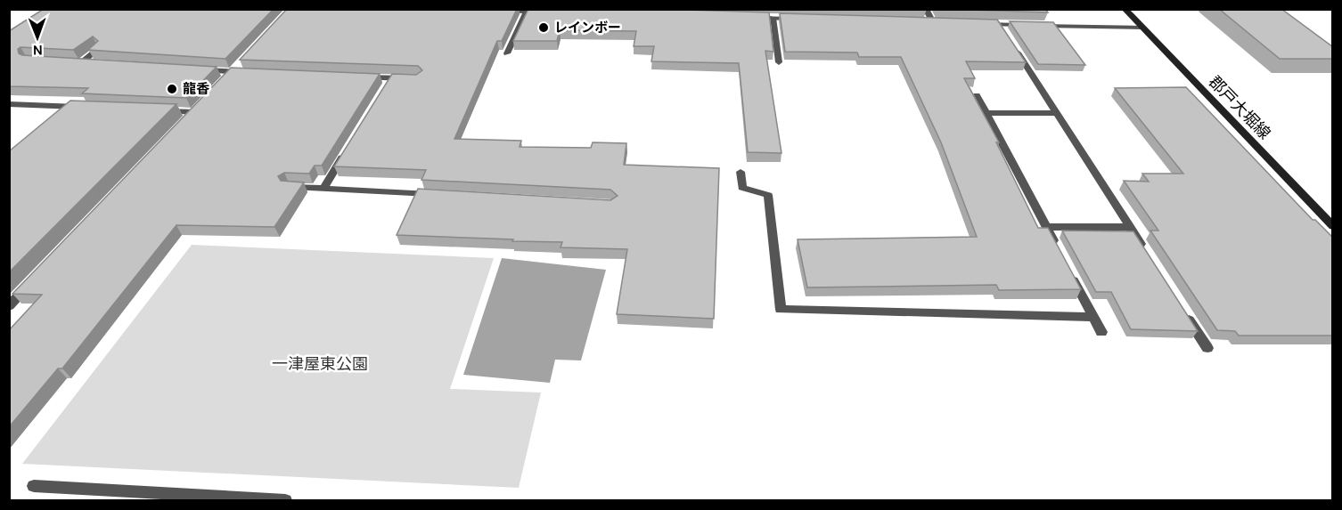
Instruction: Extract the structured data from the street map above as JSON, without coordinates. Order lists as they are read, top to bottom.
{
  "streets": {
    "main road": ["郡戸大堀線"]
  },
  "parks": ["一津屋東公園"],
  "places": ["レインボー", "龍香"],
  "north": "bottom"
}
